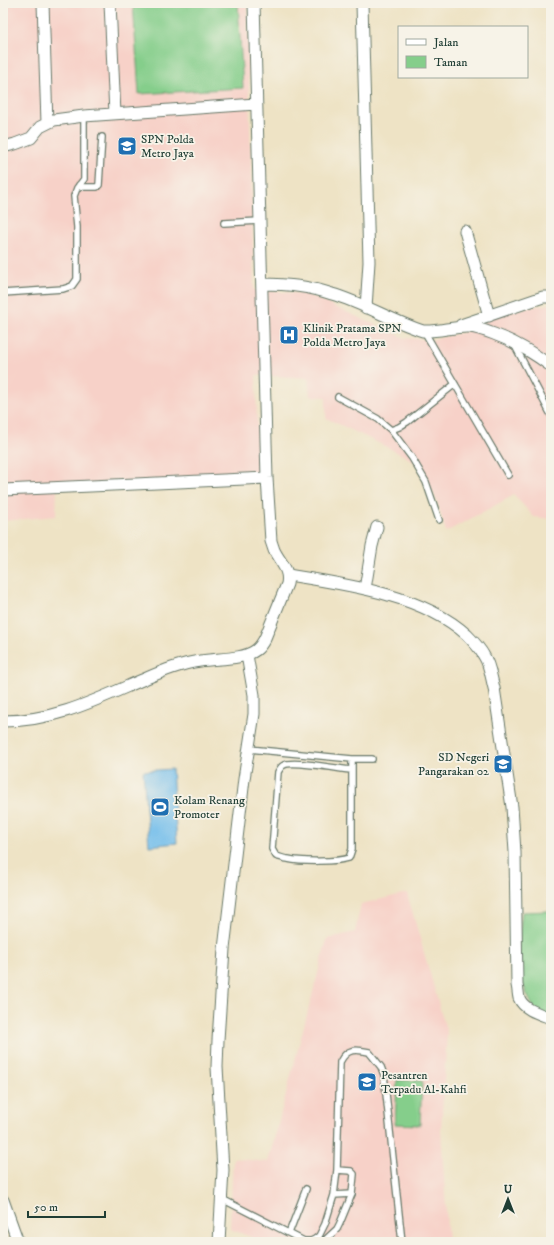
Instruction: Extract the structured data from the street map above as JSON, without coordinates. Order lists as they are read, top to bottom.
{
  "places": {
    "school or university": ["SPN Polda Metro Jaya", "SD Negeri Pangarakan 02", "Pesantren Terpadu Al-Kahfi"],
    "hospital": ["Klinik Pratama SPN Polda Metro Jaya"],
    "sports": ["Kolam Renang Promoter"]
  },
  "legend": ["Jalan", "Taman"],
  "scale_bar": "50 m",
  "north": "top"
}
